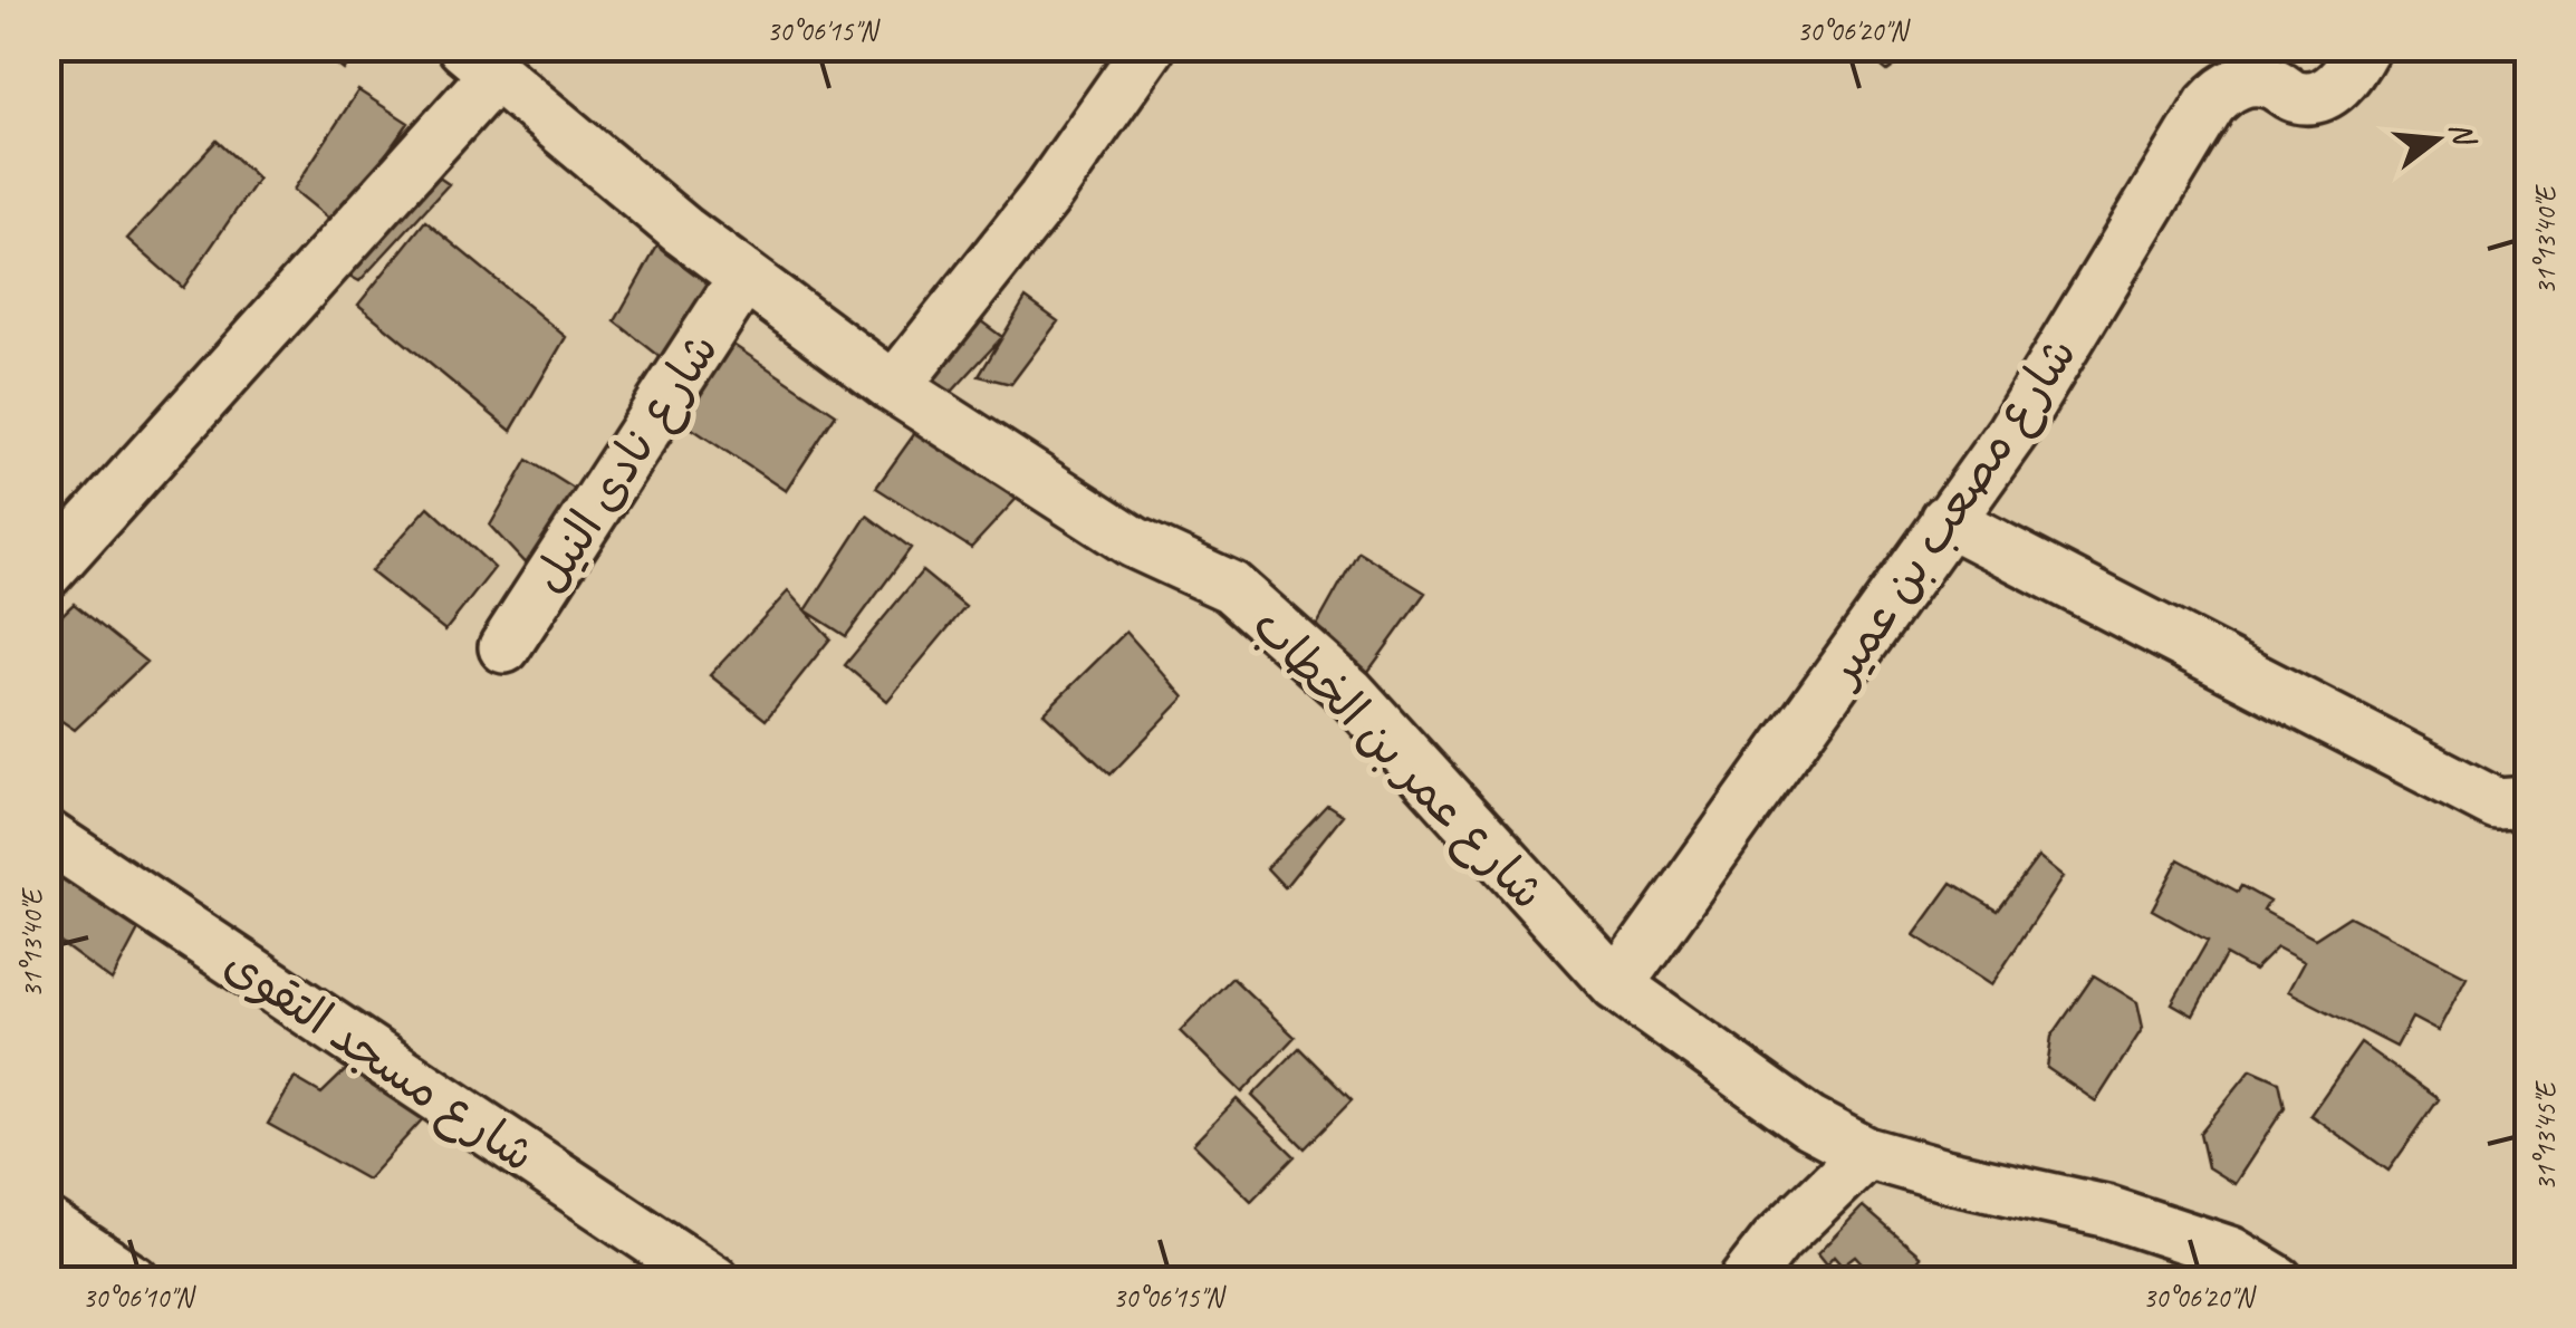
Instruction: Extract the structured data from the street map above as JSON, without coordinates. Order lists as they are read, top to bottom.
{
  "streets": {
    "street": [
      "شارع نادى النيل",
      "شارع مصعب بن عمير",
      "شارع عمر بن الخطاب",
      "شارع مسجد التقوى"
    ]
  },
  "crossings": [
    ["شارع نادى النيل", "شارع عمر بن الخطاب"],
    ["شارع مصعب بن عمير", "شارع عمر بن الخطاب"]
  ],
  "north": "right",
  "coordinates": [
    "30°06'15\"N",
    "30°06'20\"N",
    "31°13'40\"E",
    "31°13'45\"E",
    "30°06'10\"N"
  ]
}
